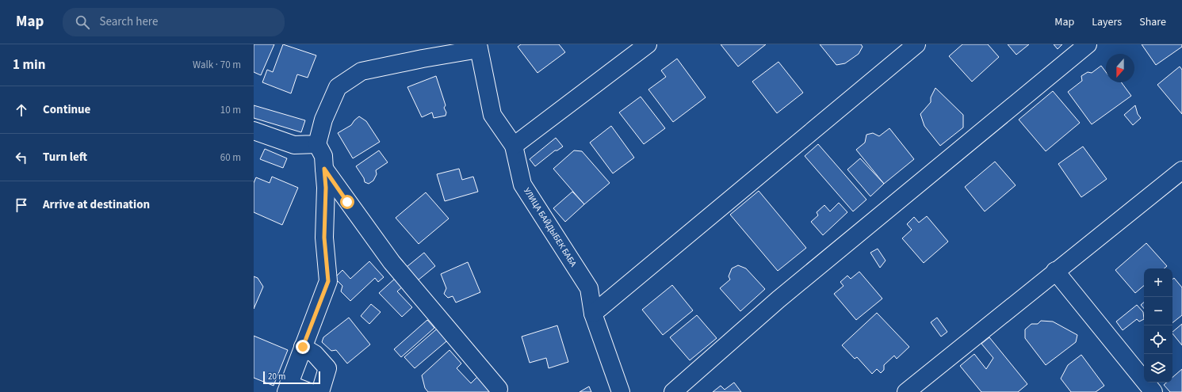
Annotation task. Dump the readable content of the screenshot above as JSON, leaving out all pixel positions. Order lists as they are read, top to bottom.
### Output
{
  "streets": {
    "street": ["УЛИЦА БАЙДЫБЕК БАБА"]
  },
  "scale_bar": "20 m",
  "north": "bottom",
  "page": {
    "header": "Map",
    "search": "Search here",
    "nav": ["Map", "Layers", "Share"],
    "heading": ["1 min", "Walk · 70 m"],
    "list": [
      ["Continue", "10 m"],
      ["Turn left", "60 m"],
      "Arrive at destination"
    ],
    "map_buttons": ["+", "−"],
    "scale": "20 m"
  }
}
